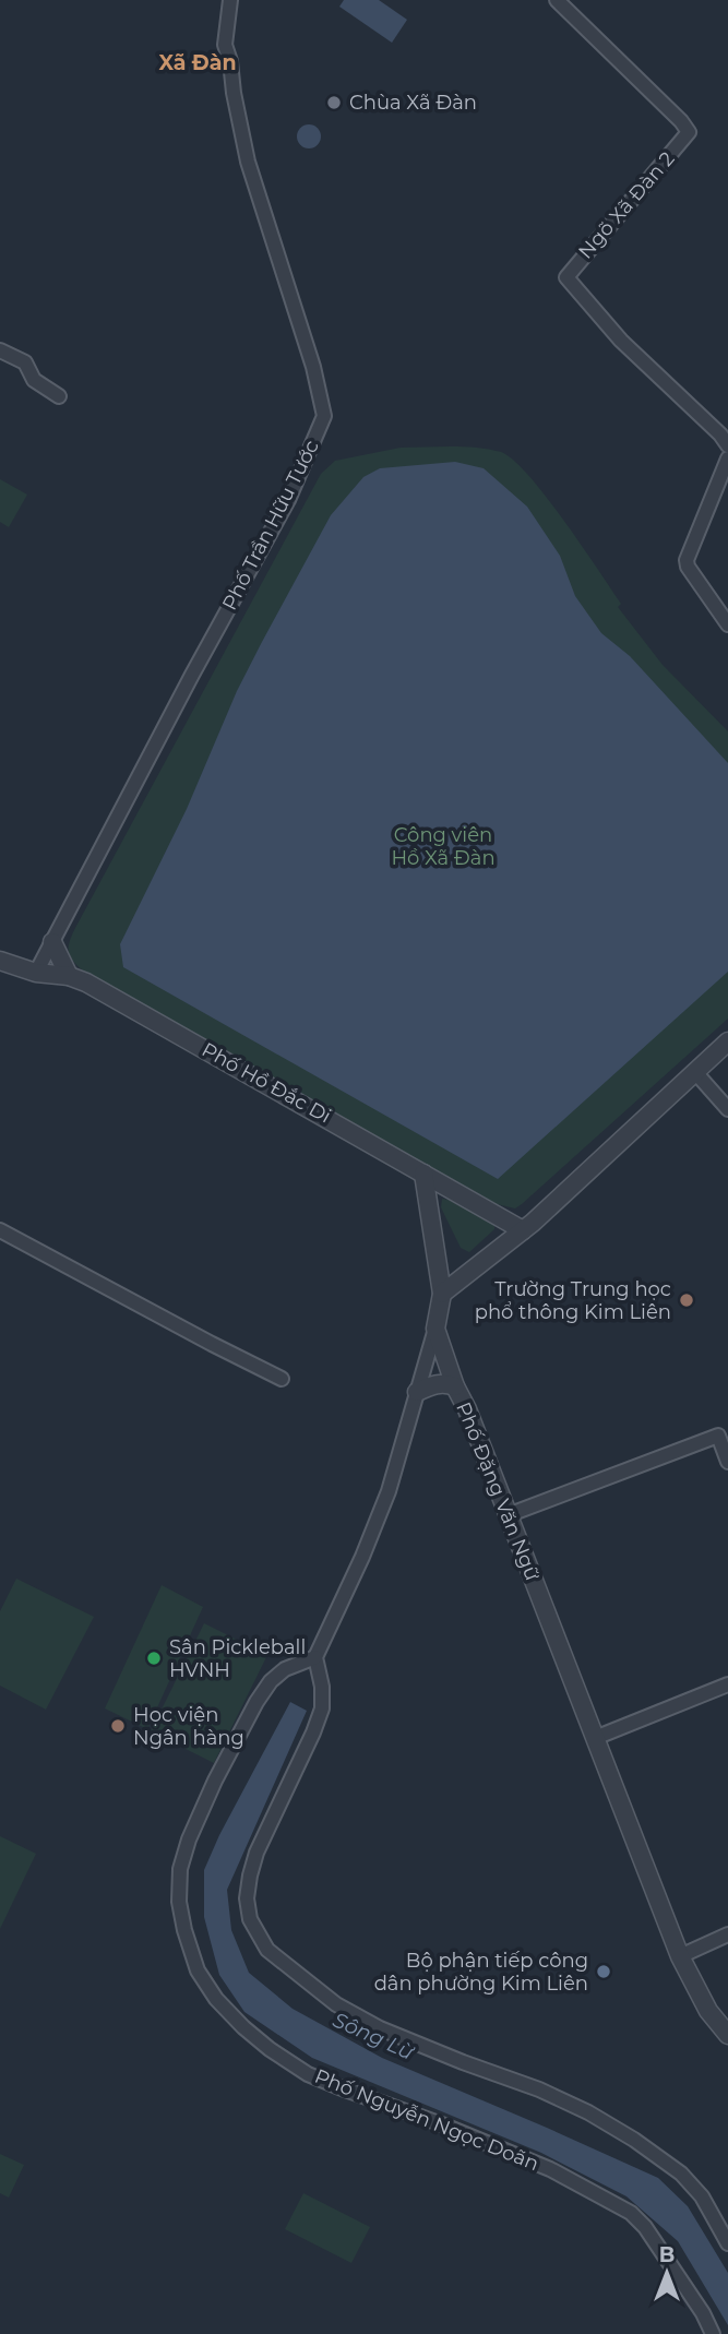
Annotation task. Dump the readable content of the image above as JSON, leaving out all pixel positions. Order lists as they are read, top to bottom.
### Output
{
  "streets": {
    "street": [
      "Ngõ Xã Đàn 2",
      "Phố Trần Hữu Tước",
      "Phố Hồ Đắc Di",
      "Phố Đặng Văn Ngữ",
      "Phố Nguyễn Ngọc Doãn"
    ]
  },
  "crossings": [
    ["Phố Trần Hữu Tước", "Phố Hồ Đắc Di"]
  ],
  "districts": ["Xã Đàn"],
  "water": ["Sông Lừ"],
  "parks": ["Công viên Hồ Xã Đàn"],
  "places": [
    "Chùa Xã Đàn",
    "Trường Trung học phổ thông Kim Liên",
    "Sân Pickleball HVNH",
    "Học viện Ngân hàng",
    "Bộ phận tiếp công dân phường Kim Liên"
  ],
  "north": "top"
}
